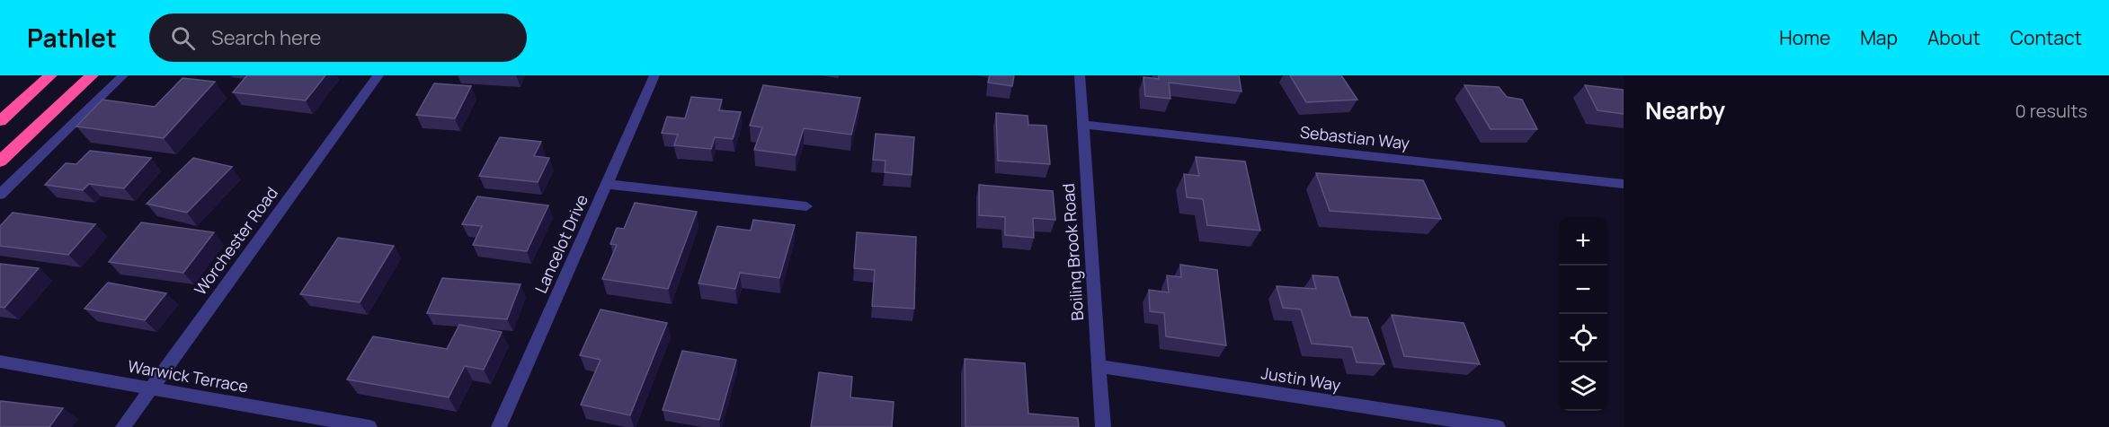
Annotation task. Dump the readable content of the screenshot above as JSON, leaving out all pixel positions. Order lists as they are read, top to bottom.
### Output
{
  "streets": {
    "street": [
      "Sebastian Way",
      "Worchester Road",
      "Lancelot Drive",
      "Boiling Brook Road",
      "Warwick Terrace",
      "Justin Way"
    ]
  },
  "crossings": [
    ["Sebastian Way", "Boiling Brook Road"],
    ["Worchester Road", "Warwick Terrace"],
    ["Boiling Brook Road", "Justin Way"]
  ],
  "page": {
    "header": "Pathlet",
    "search": "Search here",
    "nav": [
      "Home",
      "Map",
      "About",
      "Contact"
    ],
    "heading": ["Nearby", "0 results"],
    "map_buttons": ["+", "−"]
  }
}
